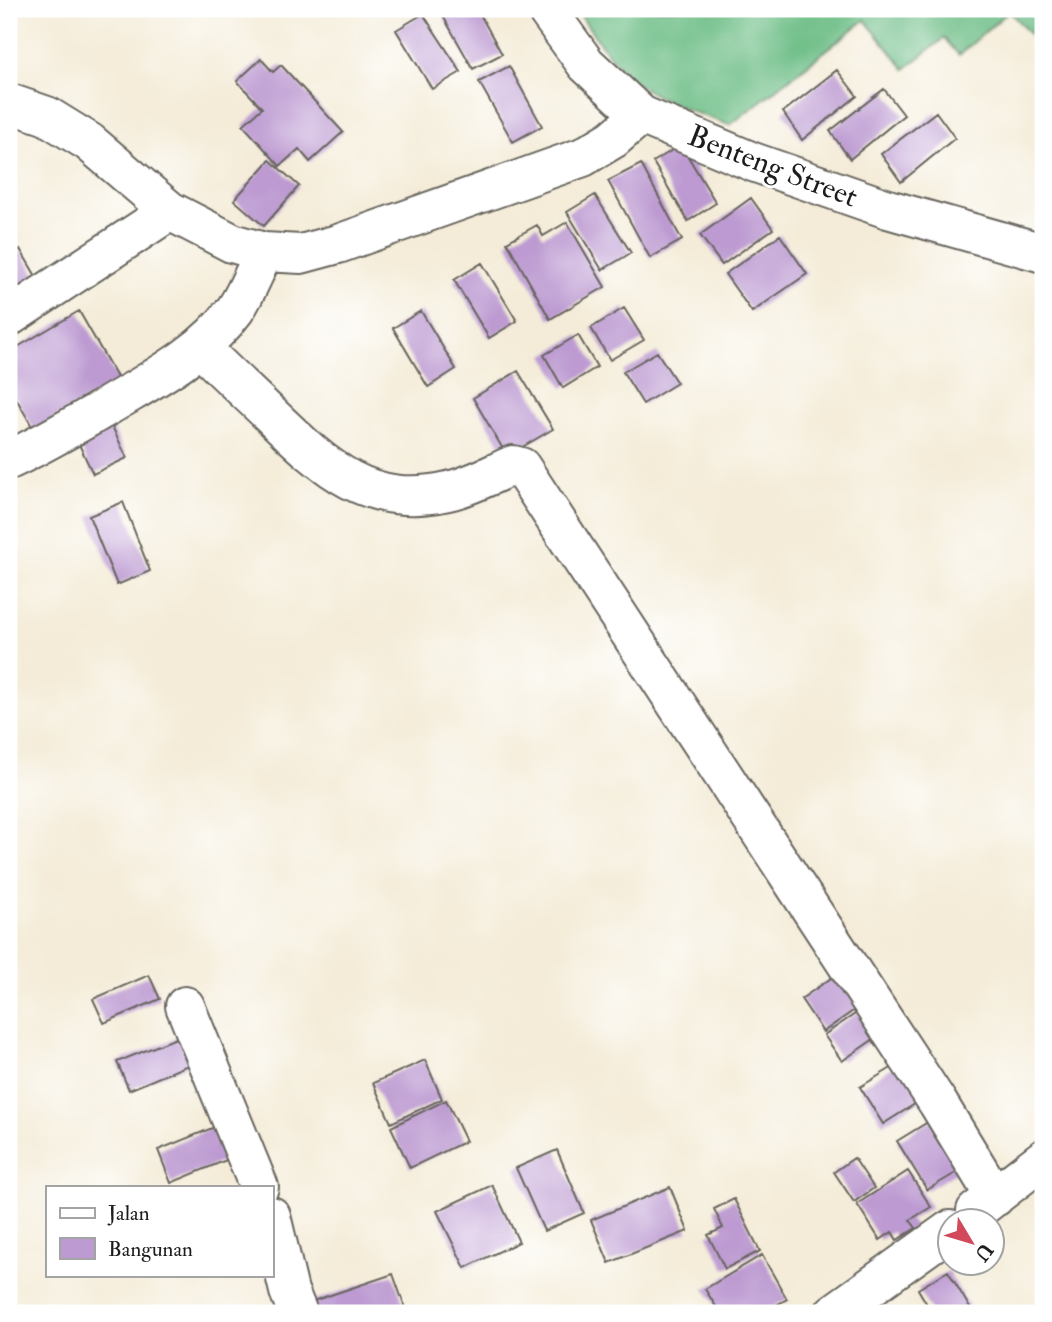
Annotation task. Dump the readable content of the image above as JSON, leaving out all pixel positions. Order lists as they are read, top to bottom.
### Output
{
  "streets": {
    "street": ["Benteng Street"]
  },
  "legend": ["Jalan", "Bangunan"],
  "north": "bottom right"
}
